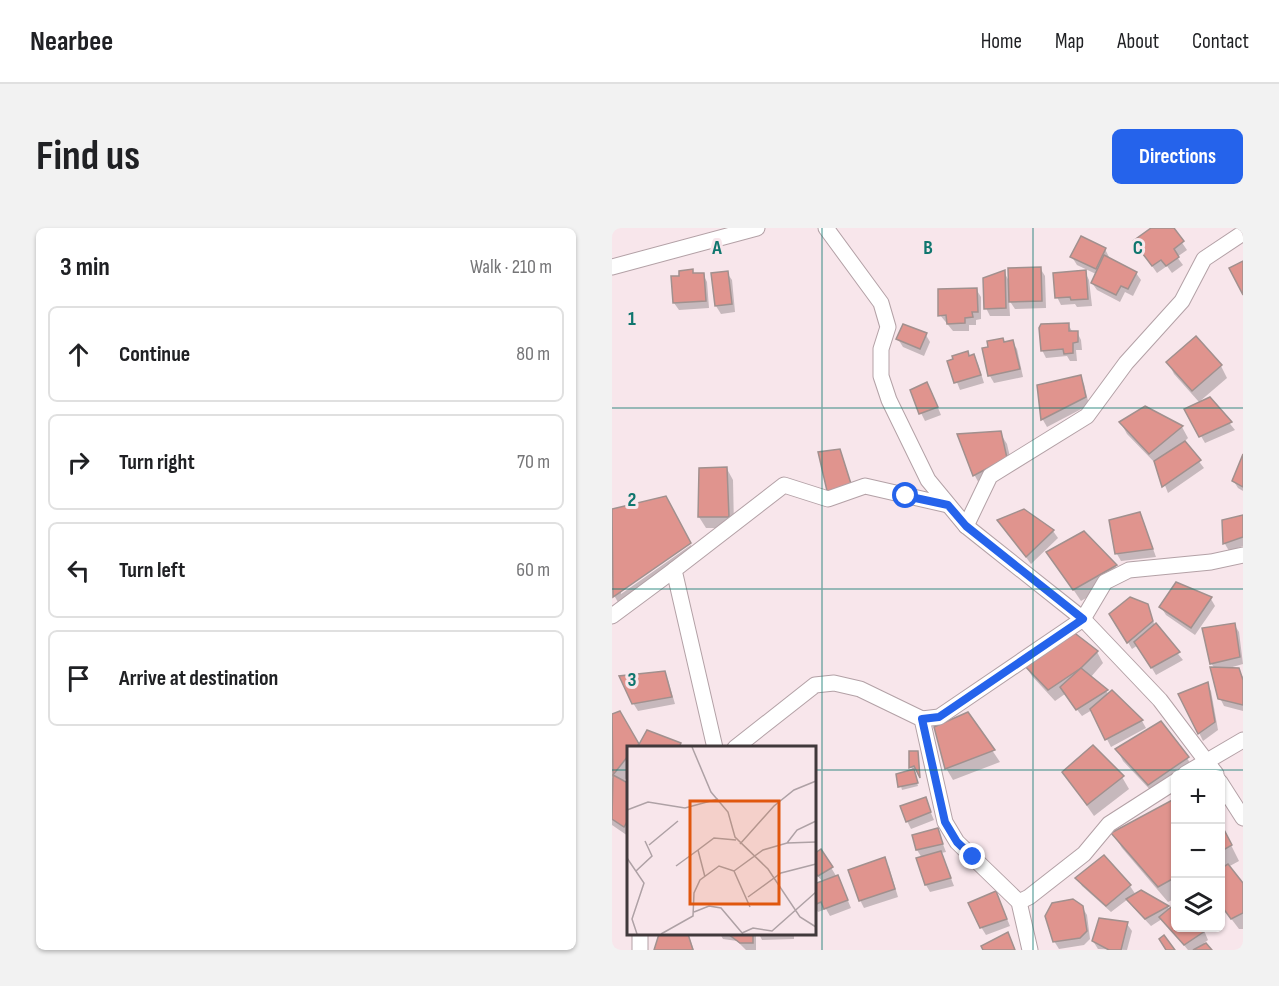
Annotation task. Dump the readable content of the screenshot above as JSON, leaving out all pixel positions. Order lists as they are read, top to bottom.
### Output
{
  "page": {
    "header": "Nearbee",
    "nav": [
      "Home",
      "Map",
      "About",
      "Contact"
    ],
    "buttons": "Directions",
    "title": "Find us",
    "heading": ["3 min", "Walk · 210 m"],
    "list": [
      ["Continue", "80 m"],
      ["Turn right", "70 m"],
      ["Turn left", "60 m"],
      "Arrive at destination"
    ],
    "map_buttons": ["+", "−"]
  },
  "grid": {
    "columns": ["A", "B", "C"],
    "rows": ["1", "2", "3"]
  }
}
